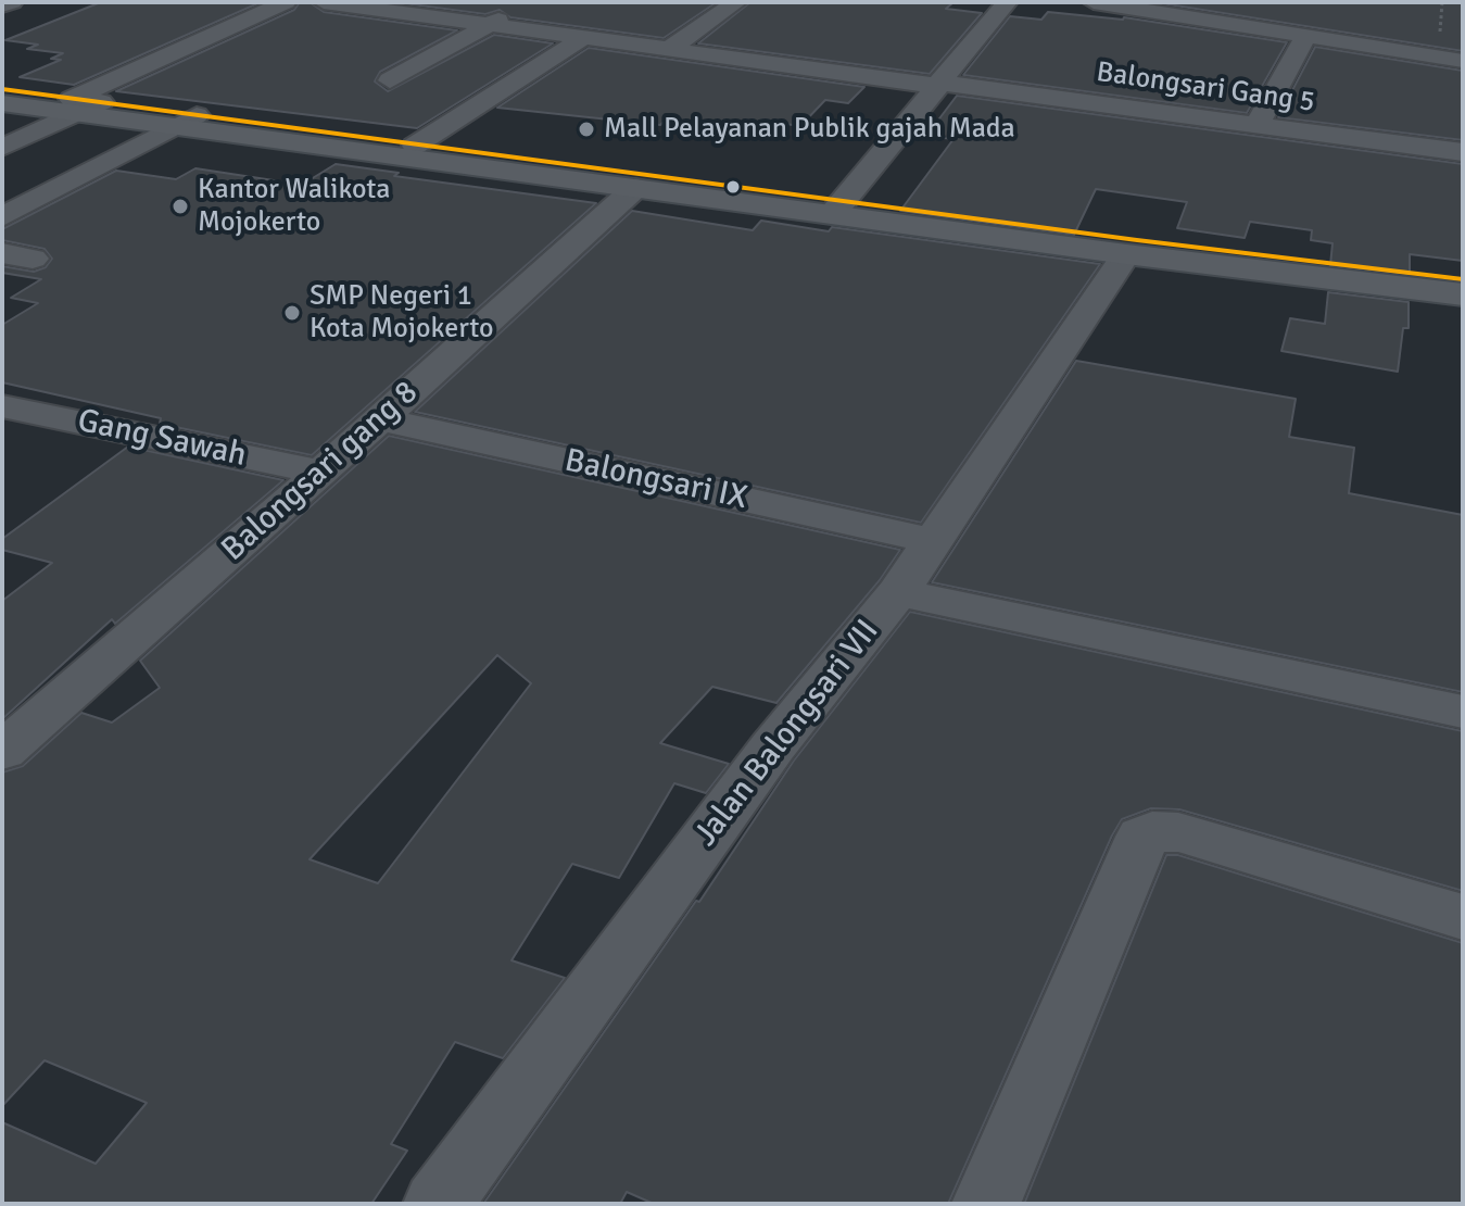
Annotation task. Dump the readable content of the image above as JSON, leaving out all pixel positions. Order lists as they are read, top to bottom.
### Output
{
  "streets": {
    "street": [
      "Balongsari Gang 5",
      "Gang Sawah",
      "Balongsari gang 8",
      "Balongsari IX",
      "Jalan Balongsari VII"
    ]
  },
  "crossings": [
    ["Gang Sawah", "Balongsari gang 8"],
    ["Balongsari gang 8", "Balongsari IX"],
    ["Balongsari IX", "Jalan Balongsari VII"]
  ],
  "places": ["Mall Pelayanan Publik gajah Mada", "Kantor Walikota Mojokerto", "SMP Negeri 1 Kota Mojokerto"]
}
